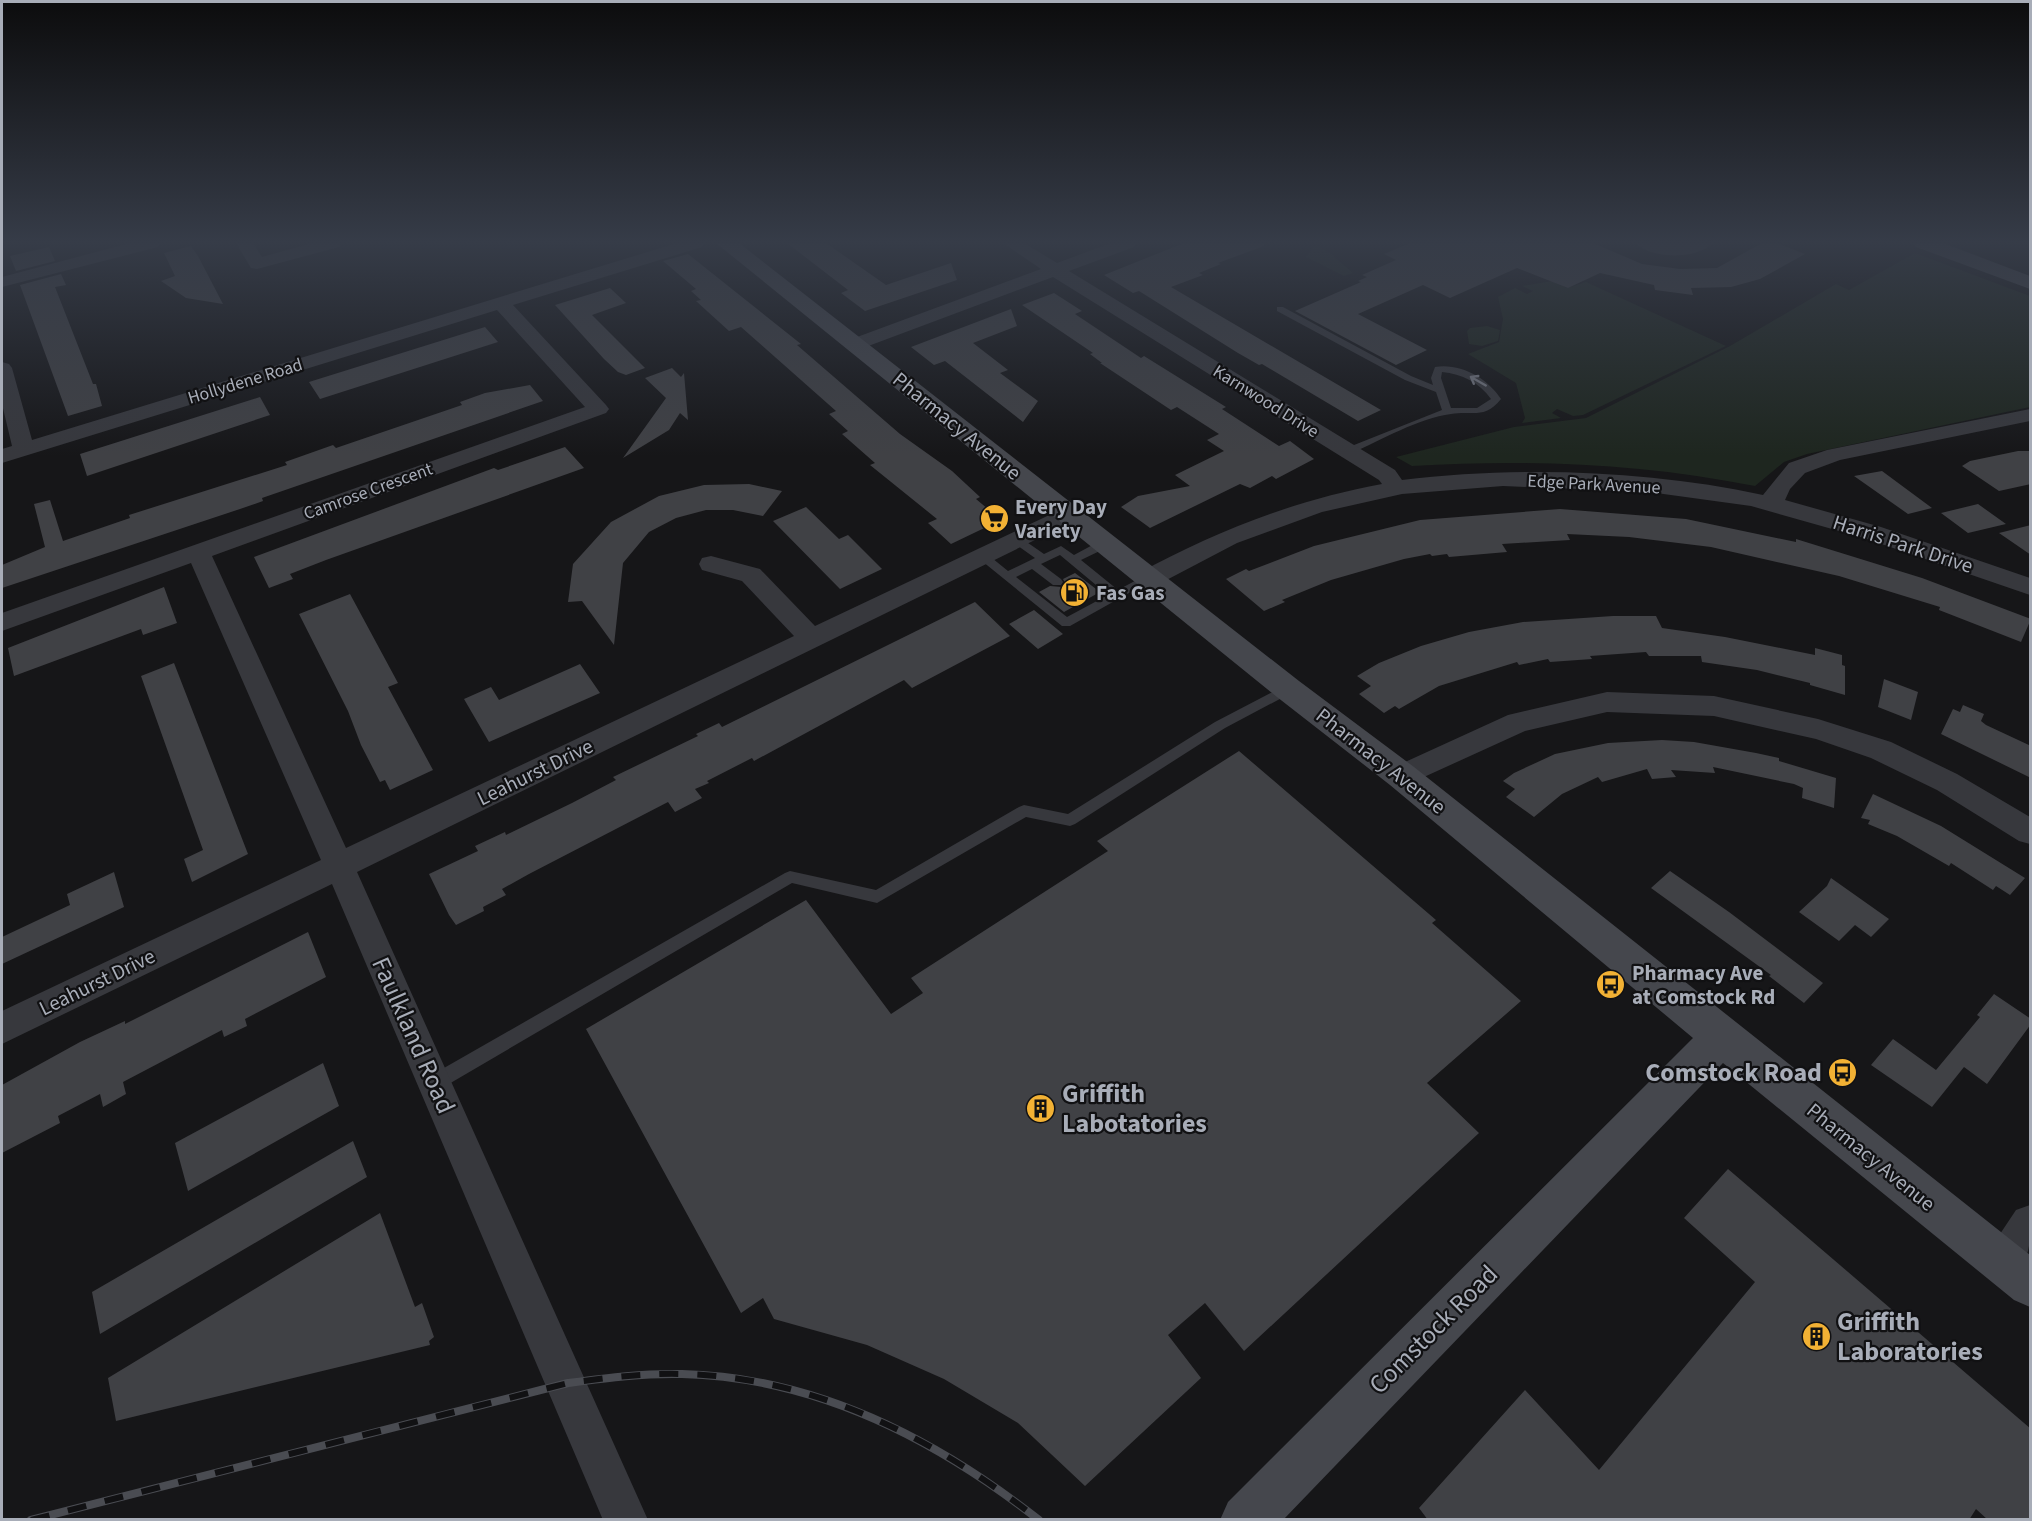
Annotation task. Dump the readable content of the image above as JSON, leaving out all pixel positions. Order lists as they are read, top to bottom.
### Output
{
  "streets": {
    "street": [
      "Hollydene Road",
      "Karnwood Drive",
      "Pharmacy Avenue",
      "Edge Park Avenue",
      "Camrose Crescent",
      "Harris Park Drive",
      "Leahurst Drive",
      "Faulkland Road",
      "Comstock Road"
    ]
  },
  "crossings": [
    ["Karnwood Drive", "Edge Park Avenue"],
    ["Pharmacy Avenue", "Edge Park Avenue"],
    ["Pharmacy Avenue", "Leahurst Drive"],
    ["Pharmacy Avenue", "Comstock Road"],
    ["Edge Park Avenue", "Harris Park Drive"],
    ["Camrose Crescent", "Faulkland Road"],
    ["Leahurst Drive", "Faulkland Road"]
  ],
  "places": {
    "supermarket": ["Every Day Variety"],
    "fuel station": ["Fas Gas"],
    "bus stop": ["Pharmacy Ave at Comstock Rd", "Comstock Road"],
    "building": ["Griffith Labotatories", "Griffith Laboratories"]
  }
}
